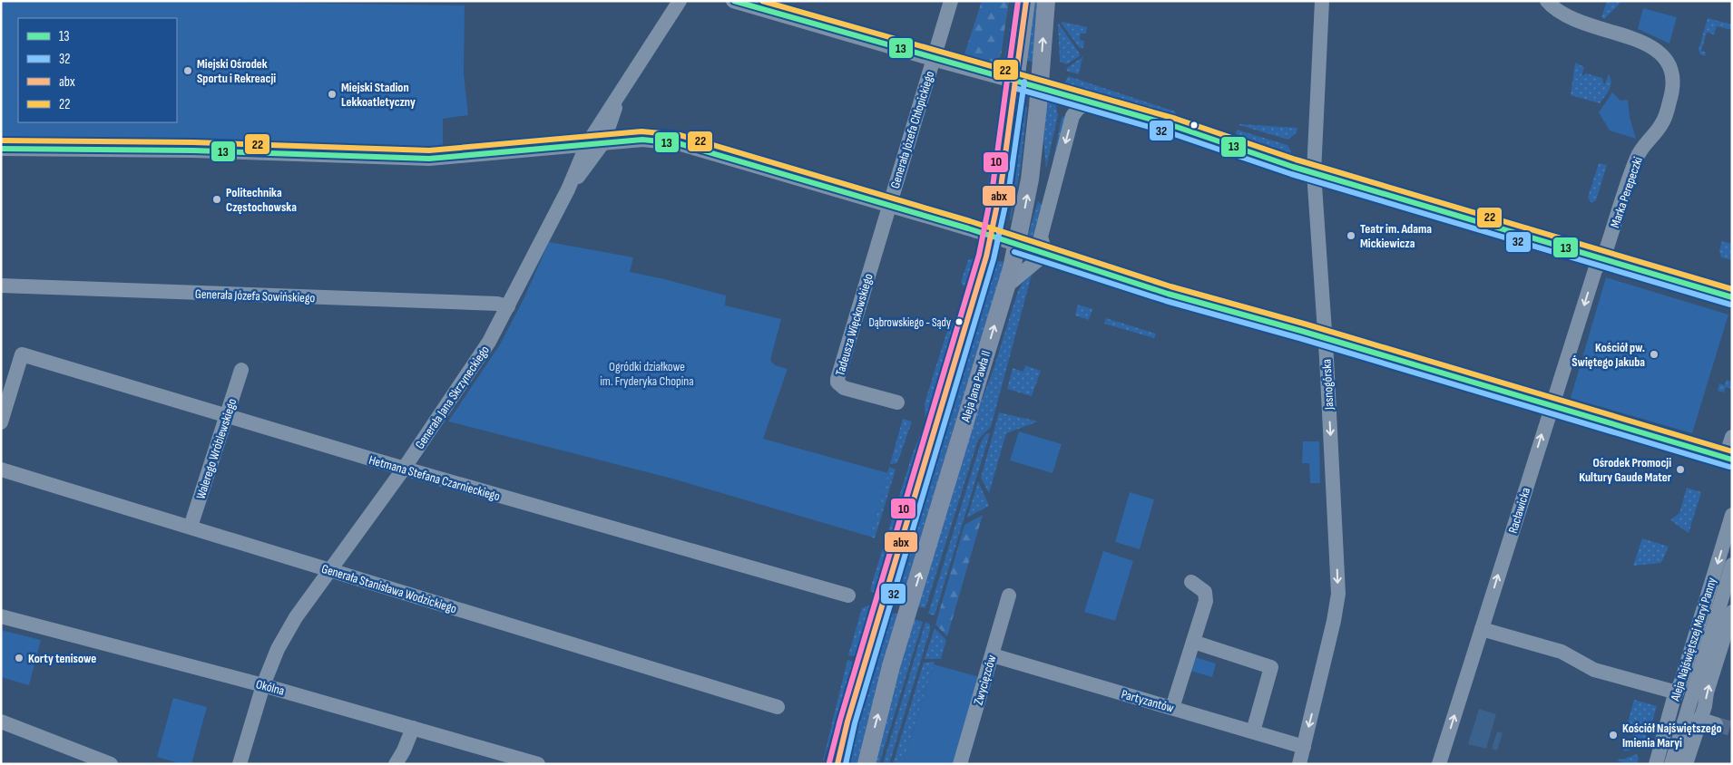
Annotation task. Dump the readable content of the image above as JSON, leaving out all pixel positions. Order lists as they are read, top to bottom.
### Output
{
  "streets": {
    "main road": ["Aleja Jana Pawła II"],
    "street": [
      "Generała Józefa Chłopickiego",
      "Marka Perepeczki",
      "Generała Józefa Sowińskiego",
      "Tadeusza Więckowskiego",
      "Jasnogórska",
      "Generała Jana Skrzyneckiego",
      "Walerego Wróblewskiego",
      "Hetmana Stefana Czarnieckiego",
      "Racławicka",
      "Generała Stanisława Wodzickiego",
      "Aleja Najświętszej Maryi Panny",
      "Zwycięzców",
      "Okólna",
      "Partyzantów"
    ]
  },
  "crossings": [
    ["Generała Józefa Chłopickiego", "Tadeusza Więckowskiego"],
    ["Marka Perepeczki", "Racławicka"],
    ["Generała Józefa Sowińskiego", "Generała Jana Skrzyneckiego"],
    ["Jasnogórska", "Partyzantów"],
    ["Generała Jana Skrzyneckiego", "Hetmana Stefana Czarnieckiego"],
    ["Generała Jana Skrzyneckiego", "Generała Stanisława Wodzickiego"],
    ["Generała Jana Skrzyneckiego", "Okólna"],
    ["Walerego Wróblewskiego", "Hetmana Stefana Czarnieckiego"],
    ["Walerego Wróblewskiego", "Generała Stanisława Wodzickiego"],
    ["Zwycięzców", "Partyzantów"]
  ],
  "one_way": ["Jasnogórska"],
  "parks": ["Ogródki działkowe im. Fryderyka Chopina"],
  "places": [
    "Miejski Ośrodek Sportu i Rekreacji",
    "Miejski Stadion Lekkoatletyczny",
    "Politechnika Częstochowska",
    "Teatr im. Adama Mickiewicza",
    "Dąbrowskiego - Sądy",
    "Kościół pw. Świętego Jakuba",
    "Ośrodek Promocji Kultury Gaude Mater",
    "Korty tenisowe",
    "Kościół Najświętszego Imienia Maryi"
  ],
  "lines": [
    "transit line 13",
    "transit line abx",
    "transit line 22",
    "transit line 10",
    "transit line 32"
  ],
  "legend": [
    "13",
    "32",
    "abx",
    "22"
  ]
}
